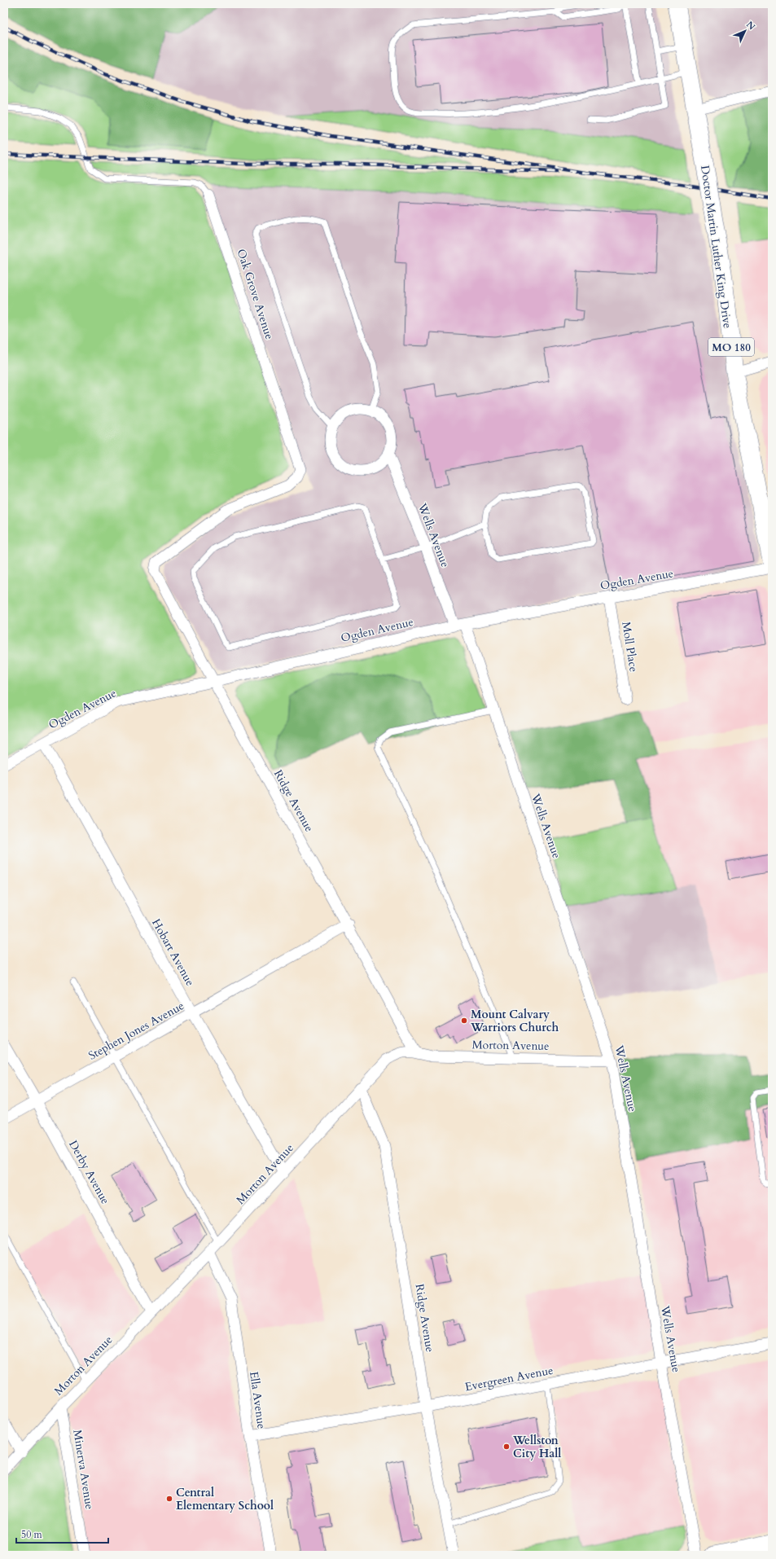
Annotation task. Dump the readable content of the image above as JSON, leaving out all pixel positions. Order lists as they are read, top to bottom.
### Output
{
  "streets": {
    "main road": ["Doctor Martin Luther King Drive", "MO 180"],
    "street": [
      "Oak Grove Avenue",
      "Wells Avenue",
      "Ogden Avenue",
      "Moll Place",
      "Ridge Avenue",
      "Hobart Avenue",
      "Stephen Jones Avenue",
      "Morton Avenue",
      "Derby Avenue",
      "Evergreen Avenue",
      "Ella Avenue",
      "Minerva Avenue"
    ]
  },
  "crossings": [
    ["Doctor Martin Luther King Drive", "Ogden Avenue"],
    ["Oak Grove Avenue", "Ridge Avenue"],
    ["Wells Avenue", "Ogden Avenue"],
    ["Wells Avenue", "Morton Avenue"],
    ["Wells Avenue", "Evergreen Avenue"],
    ["Ogden Avenue", "Moll Place"],
    ["Ogden Avenue", "Ridge Avenue"],
    ["Ogden Avenue", "Hobart Avenue"],
    ["Ridge Avenue", "Stephen Jones Avenue"],
    ["Ridge Avenue", "Morton Avenue"],
    ["Ridge Avenue", "Evergreen Avenue"],
    ["Hobart Avenue", "Stephen Jones Avenue"],
    ["Hobart Avenue", "Morton Avenue"],
    ["Stephen Jones Avenue", "Derby Avenue"],
    ["Morton Avenue", "Derby Avenue"],
    ["Morton Avenue", "Ella Avenue"],
    ["Morton Avenue", "Minerva Avenue"],
    ["Evergreen Avenue", "Ella Avenue"]
  ],
  "places": ["Mount Calvary Warriors Church", "Wellston City Hall", "Central Elementary School"],
  "scale_bar": "50 m",
  "north": "top right"
}
